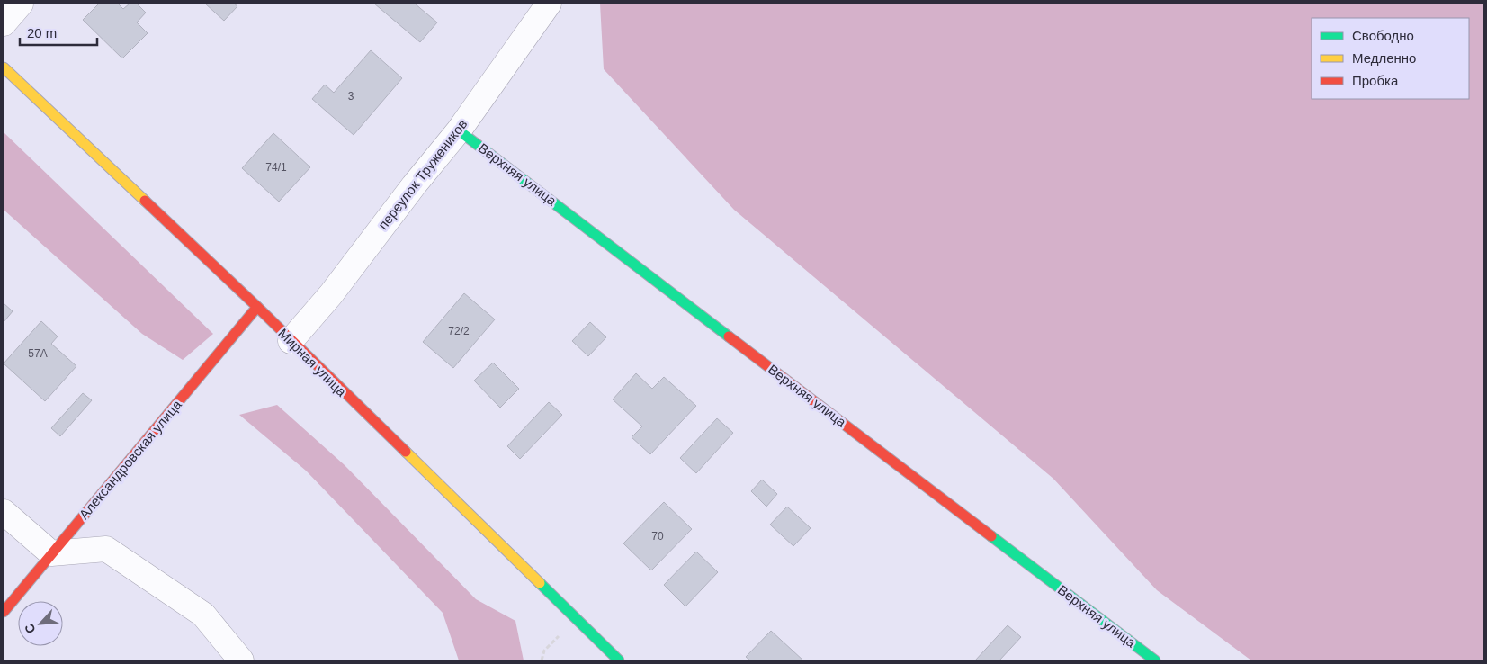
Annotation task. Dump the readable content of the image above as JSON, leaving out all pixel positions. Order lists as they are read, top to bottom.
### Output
{
  "streets": {
    "street": [
      "переулок Тружеников",
      "Верхняя улица",
      "Мирная улица",
      "Александровская улица"
    ]
  },
  "crossings": [
    ["переулок Тружеников", "Верхняя улица"],
    ["переулок Тружеников", "Мирная улица"],
    ["Мирная улица", "Александровская улица"]
  ],
  "house_numbers": [
    "3",
    "74/1",
    "72/2",
    "57А",
    "70"
  ],
  "legend": ["Свободно", "Медленно", "Пробка"],
  "scale_bar": "20 m",
  "north": "bottom left"
}
